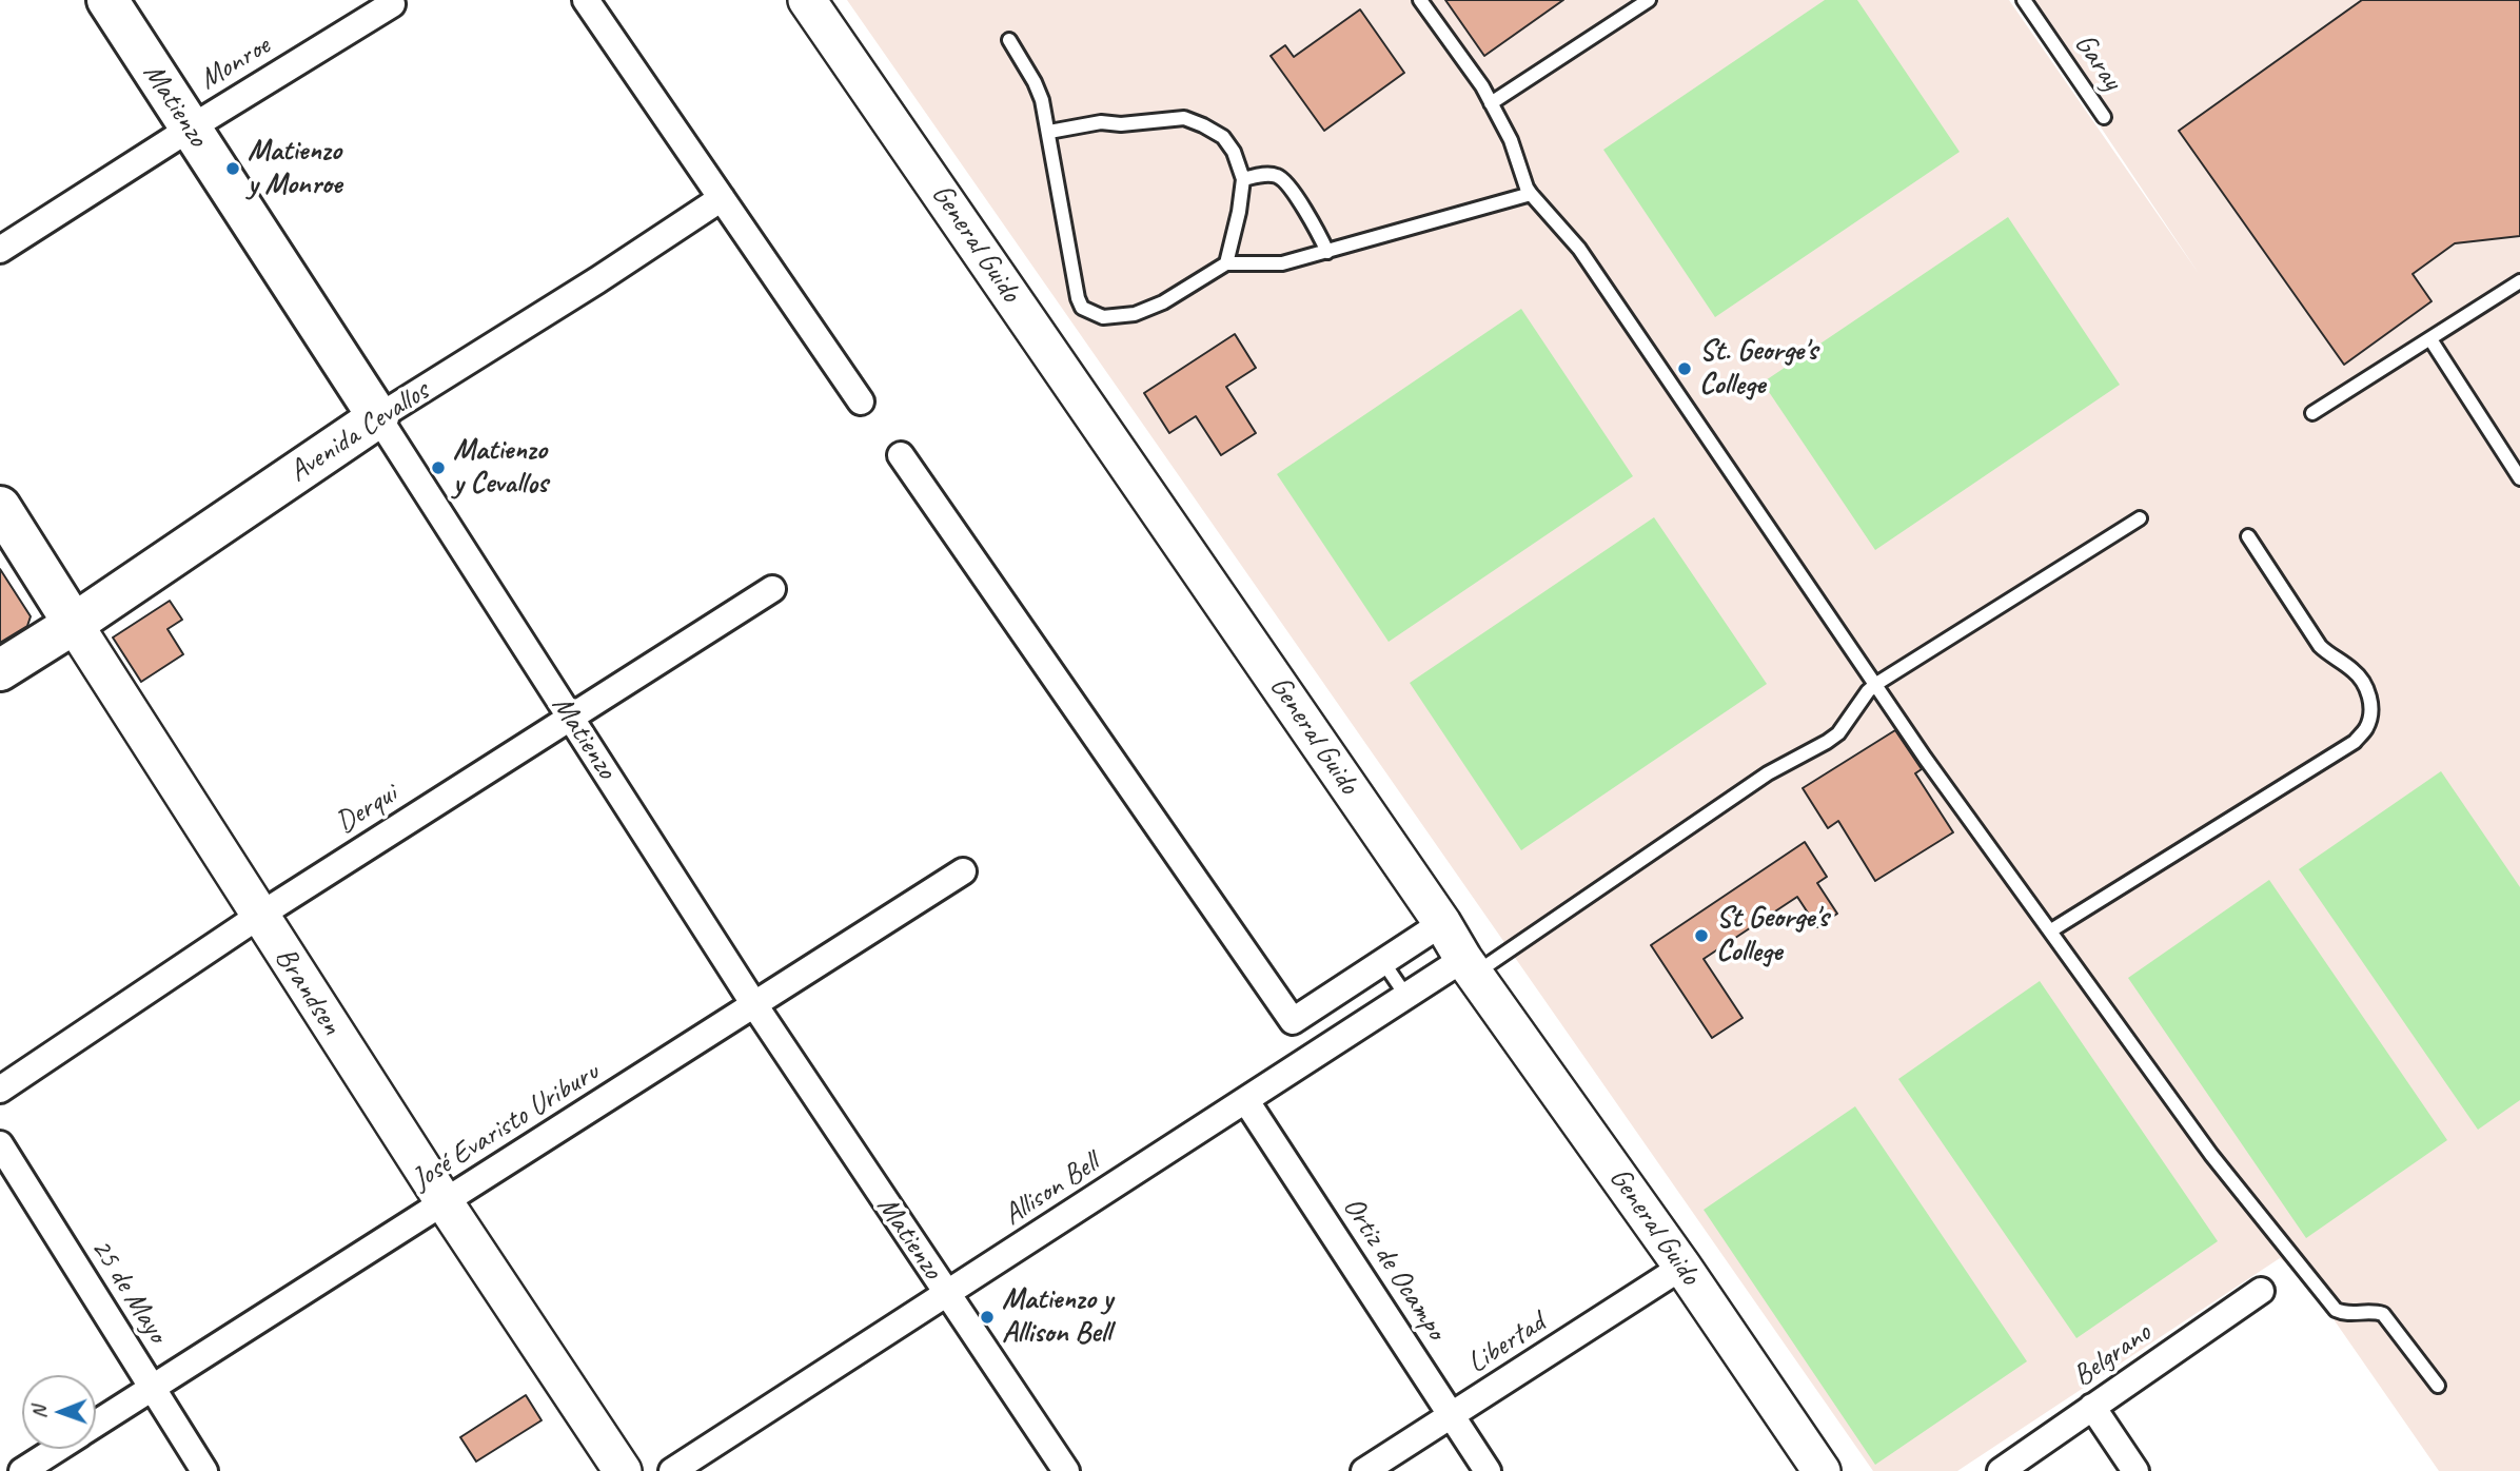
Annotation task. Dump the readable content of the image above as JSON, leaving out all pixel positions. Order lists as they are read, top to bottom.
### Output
{
  "streets": {
    "main road": [
      "Matienzo",
      "General Guido",
      "Avenida Cevallos",
      "Brandsen"
    ],
    "street": [
      "Monroe",
      "Derqui",
      "José Evaristo Uriburu",
      "Allison Bell",
      "Ortiz de Ocampo",
      "25 de Mayo",
      "Libertad",
      "Belgrano"
    ],
    "lane": ["Garay"]
  },
  "crossings": [
    ["Monroe", "Matienzo"],
    ["Matienzo", "Avenida Cevallos"],
    ["Matienzo", "Derqui"],
    ["Matienzo", "José Evaristo Uriburu"],
    ["Matienzo", "Allison Bell"],
    ["General Guido", "Allison Bell"],
    ["General Guido", "Libertad"],
    ["Avenida Cevallos", "Brandsen"],
    ["Derqui", "Brandsen"],
    ["Brandsen", "José Evaristo Uriburu"],
    ["José Evaristo Uriburu", "25 de Mayo"],
    ["Allison Bell", "Ortiz de Ocampo"],
    ["Ortiz de Ocampo", "Libertad"]
  ],
  "places": [
    "Matienzo y Monroe",
    "St. George's College",
    "Matienzo y Cevallos",
    "St George's College",
    "Matienzo y Allison Bell"
  ],
  "north": "left"
}
